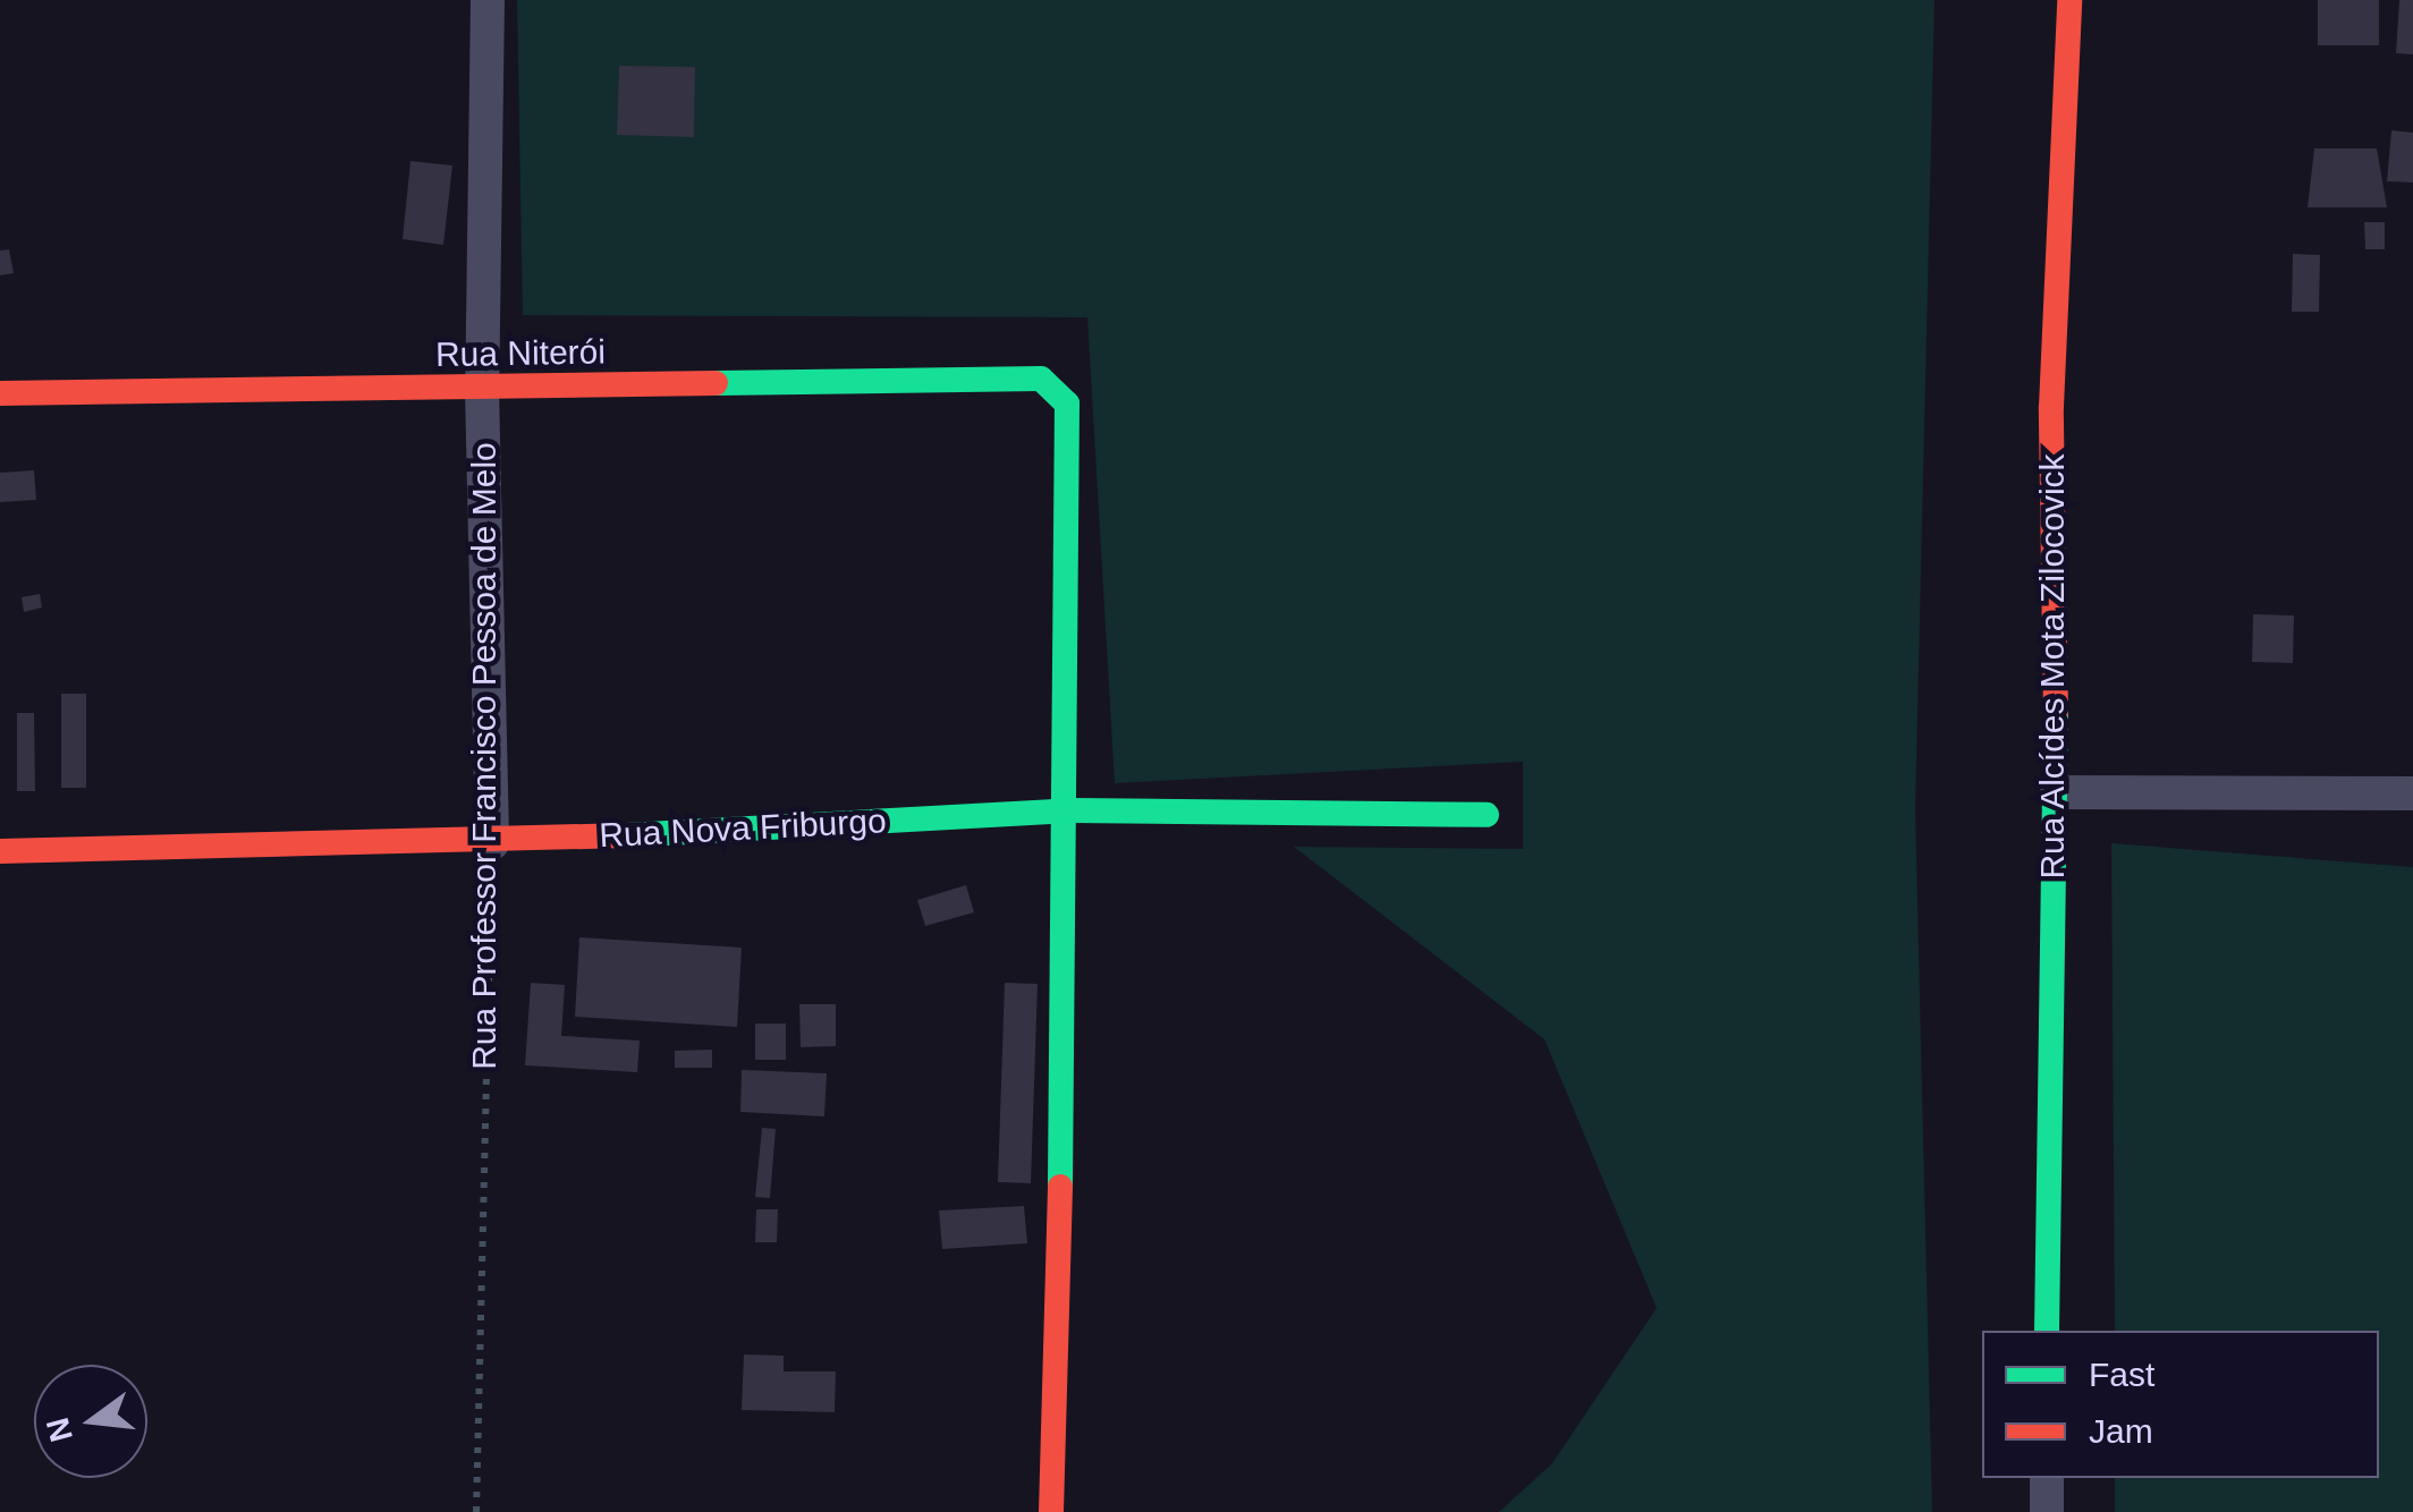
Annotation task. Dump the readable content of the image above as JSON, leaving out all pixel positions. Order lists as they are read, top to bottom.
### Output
{
  "streets": {
    "street": [
      "Rua Niterói",
      "Rua Alcídes Mota Zilocovick",
      "Rua Professor Francisco Pessoa de Melo",
      "Rua Nova Friburgo"
    ]
  },
  "crossings": [
    ["Rua Niterói", "Rua Professor Francisco Pessoa de Melo"],
    ["Rua Niterói", "Rua Nova Friburgo"],
    ["Rua Professor Francisco Pessoa de Melo", "Rua Nova Friburgo"]
  ],
  "legend": ["Fast", "Jam"],
  "north": "left"
}
